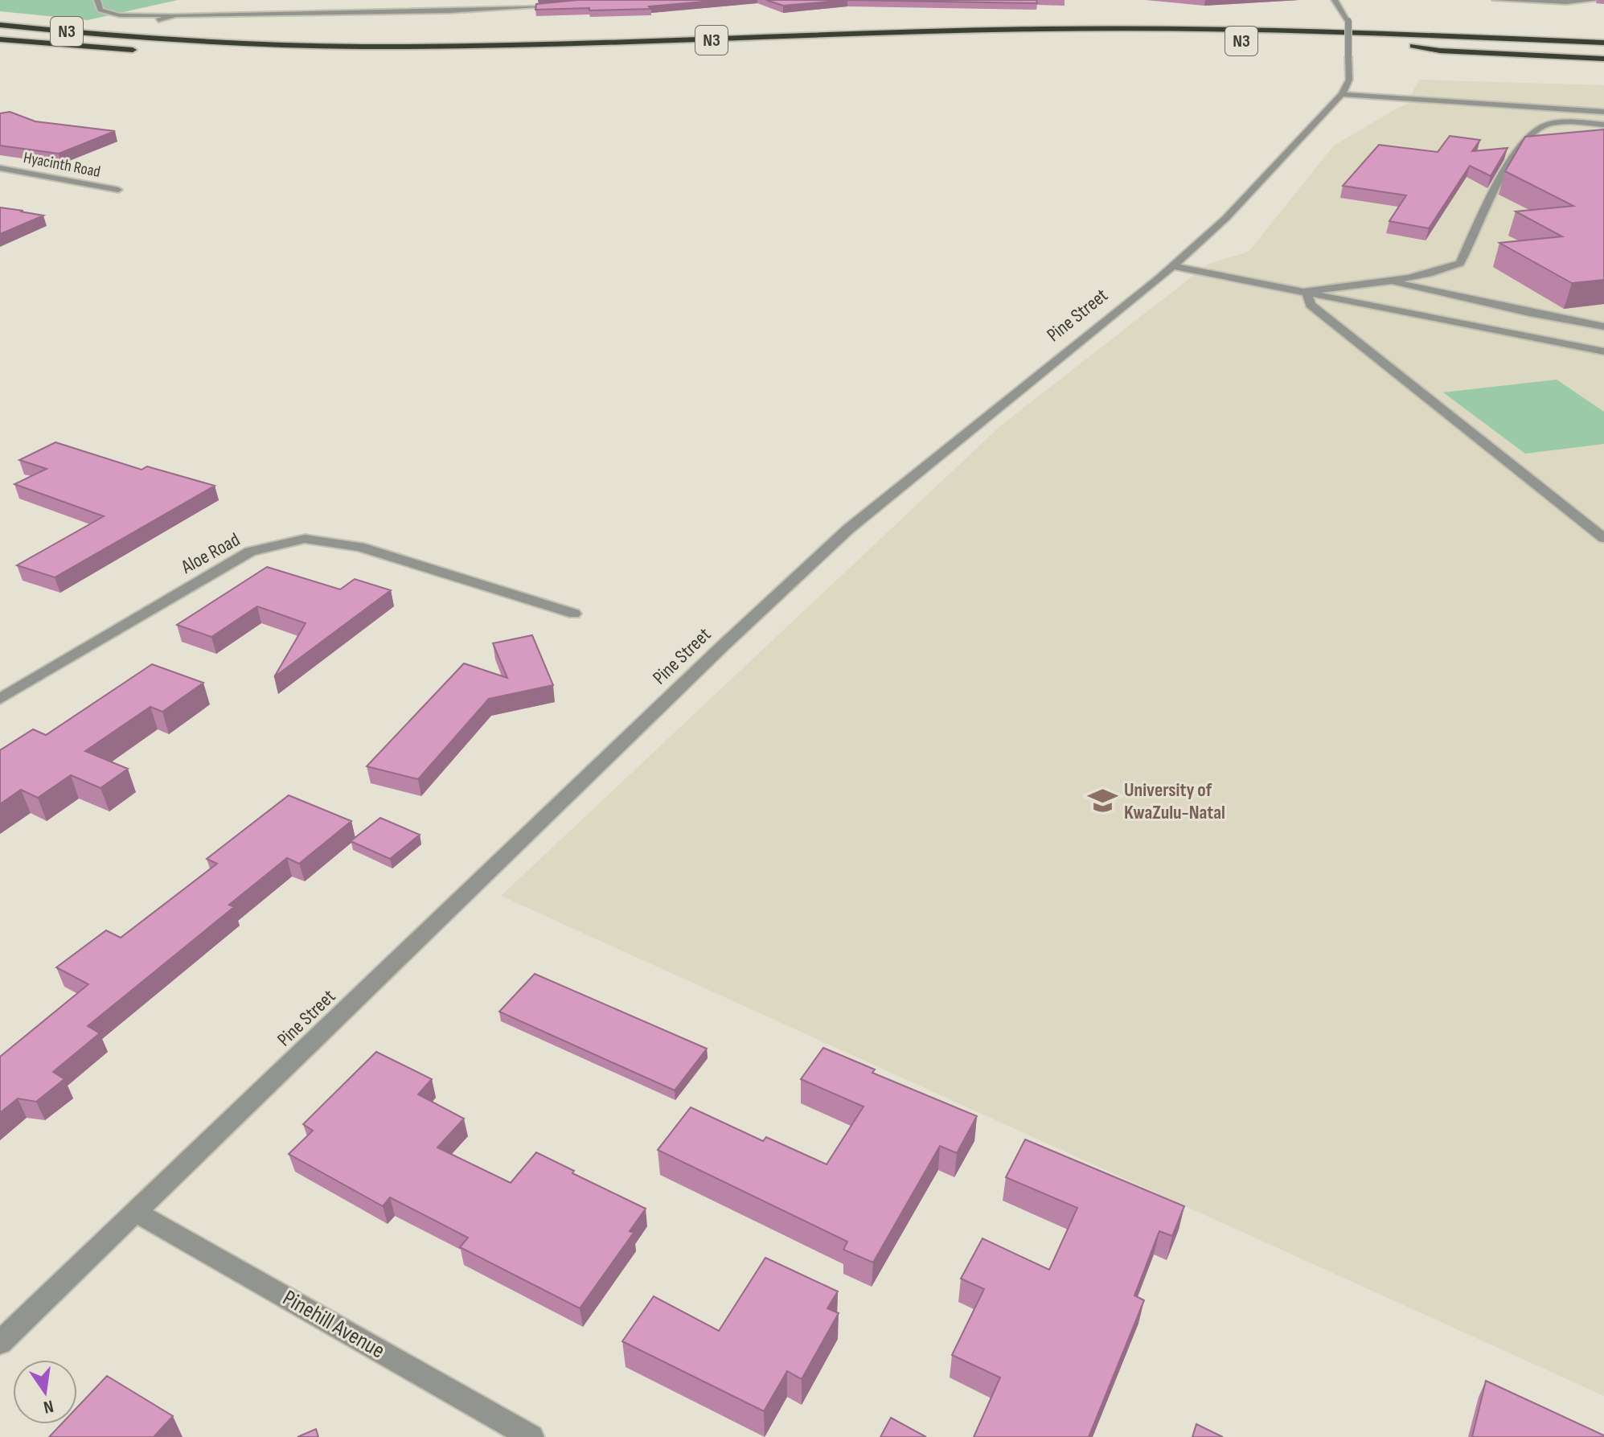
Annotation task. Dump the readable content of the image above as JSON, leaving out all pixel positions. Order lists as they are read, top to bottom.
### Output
{
  "streets": {
    "highway": ["N3"],
    "street": [
      "Hyacinth Road",
      "Pine Street",
      "Aloe Road",
      "Pinehill Avenue"
    ]
  },
  "crossings": [
    ["Pine Street", "Pinehill Avenue"]
  ],
  "places": {
    "school or university": ["University of KwaZulu-Natal"]
  },
  "north": "bottom"
}
